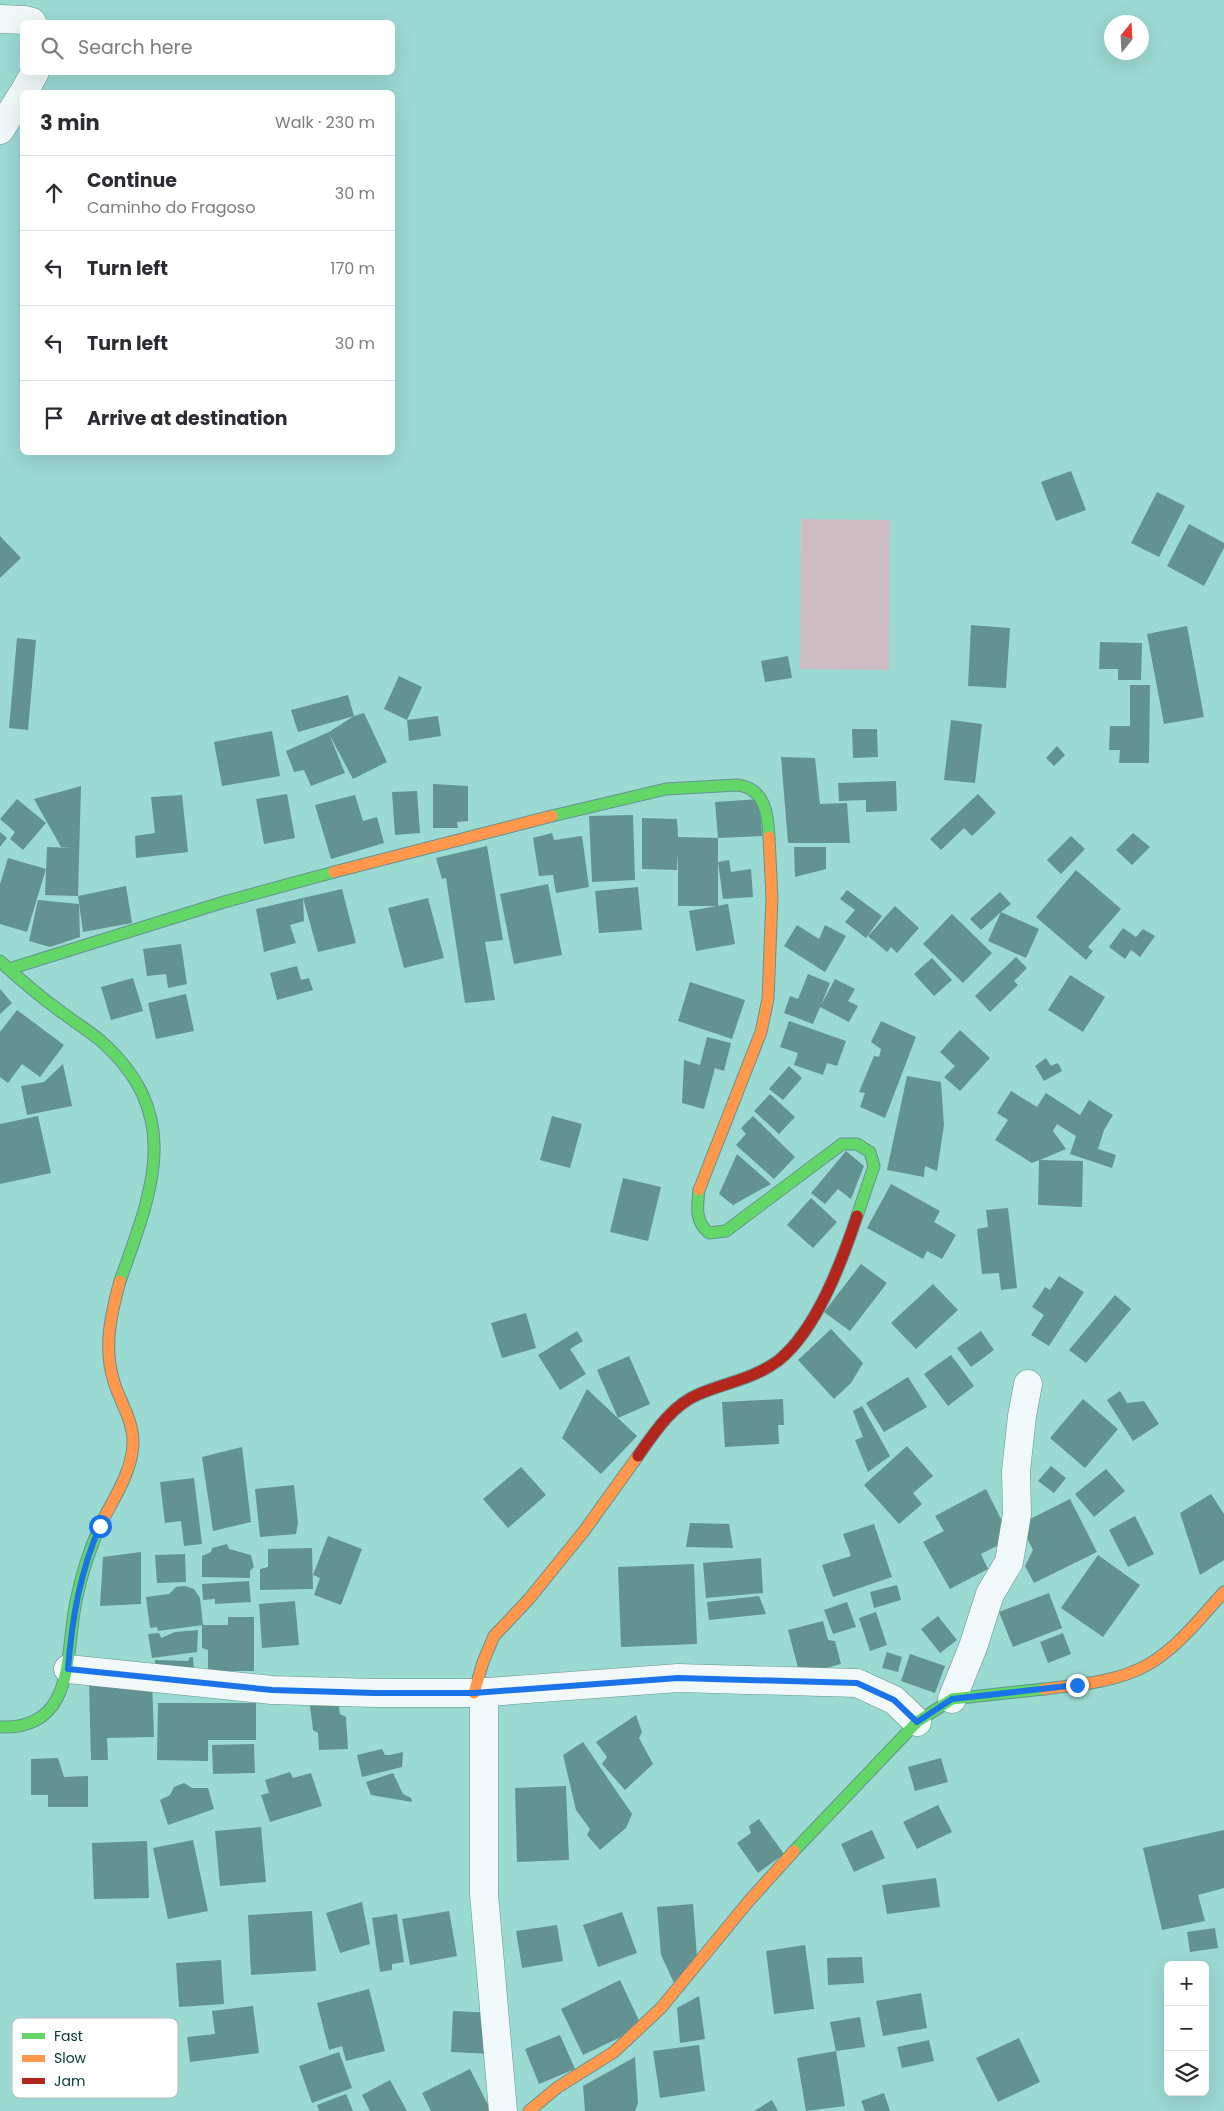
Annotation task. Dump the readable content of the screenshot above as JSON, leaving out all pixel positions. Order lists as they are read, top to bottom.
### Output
{
  "legend": ["Fast", "Slow", "Jam"],
  "north": "top",
  "page": {
    "search": "Search here",
    "heading": ["3 min", "Walk · 230 m"],
    "list": [
      ["Continue", "Caminho do Fragoso", "30 m"],
      ["Turn left", "170 m"],
      ["Turn left", "30 m"],
      "Arrive at destination"
    ],
    "map_buttons": ["+", "−"]
  }
}
